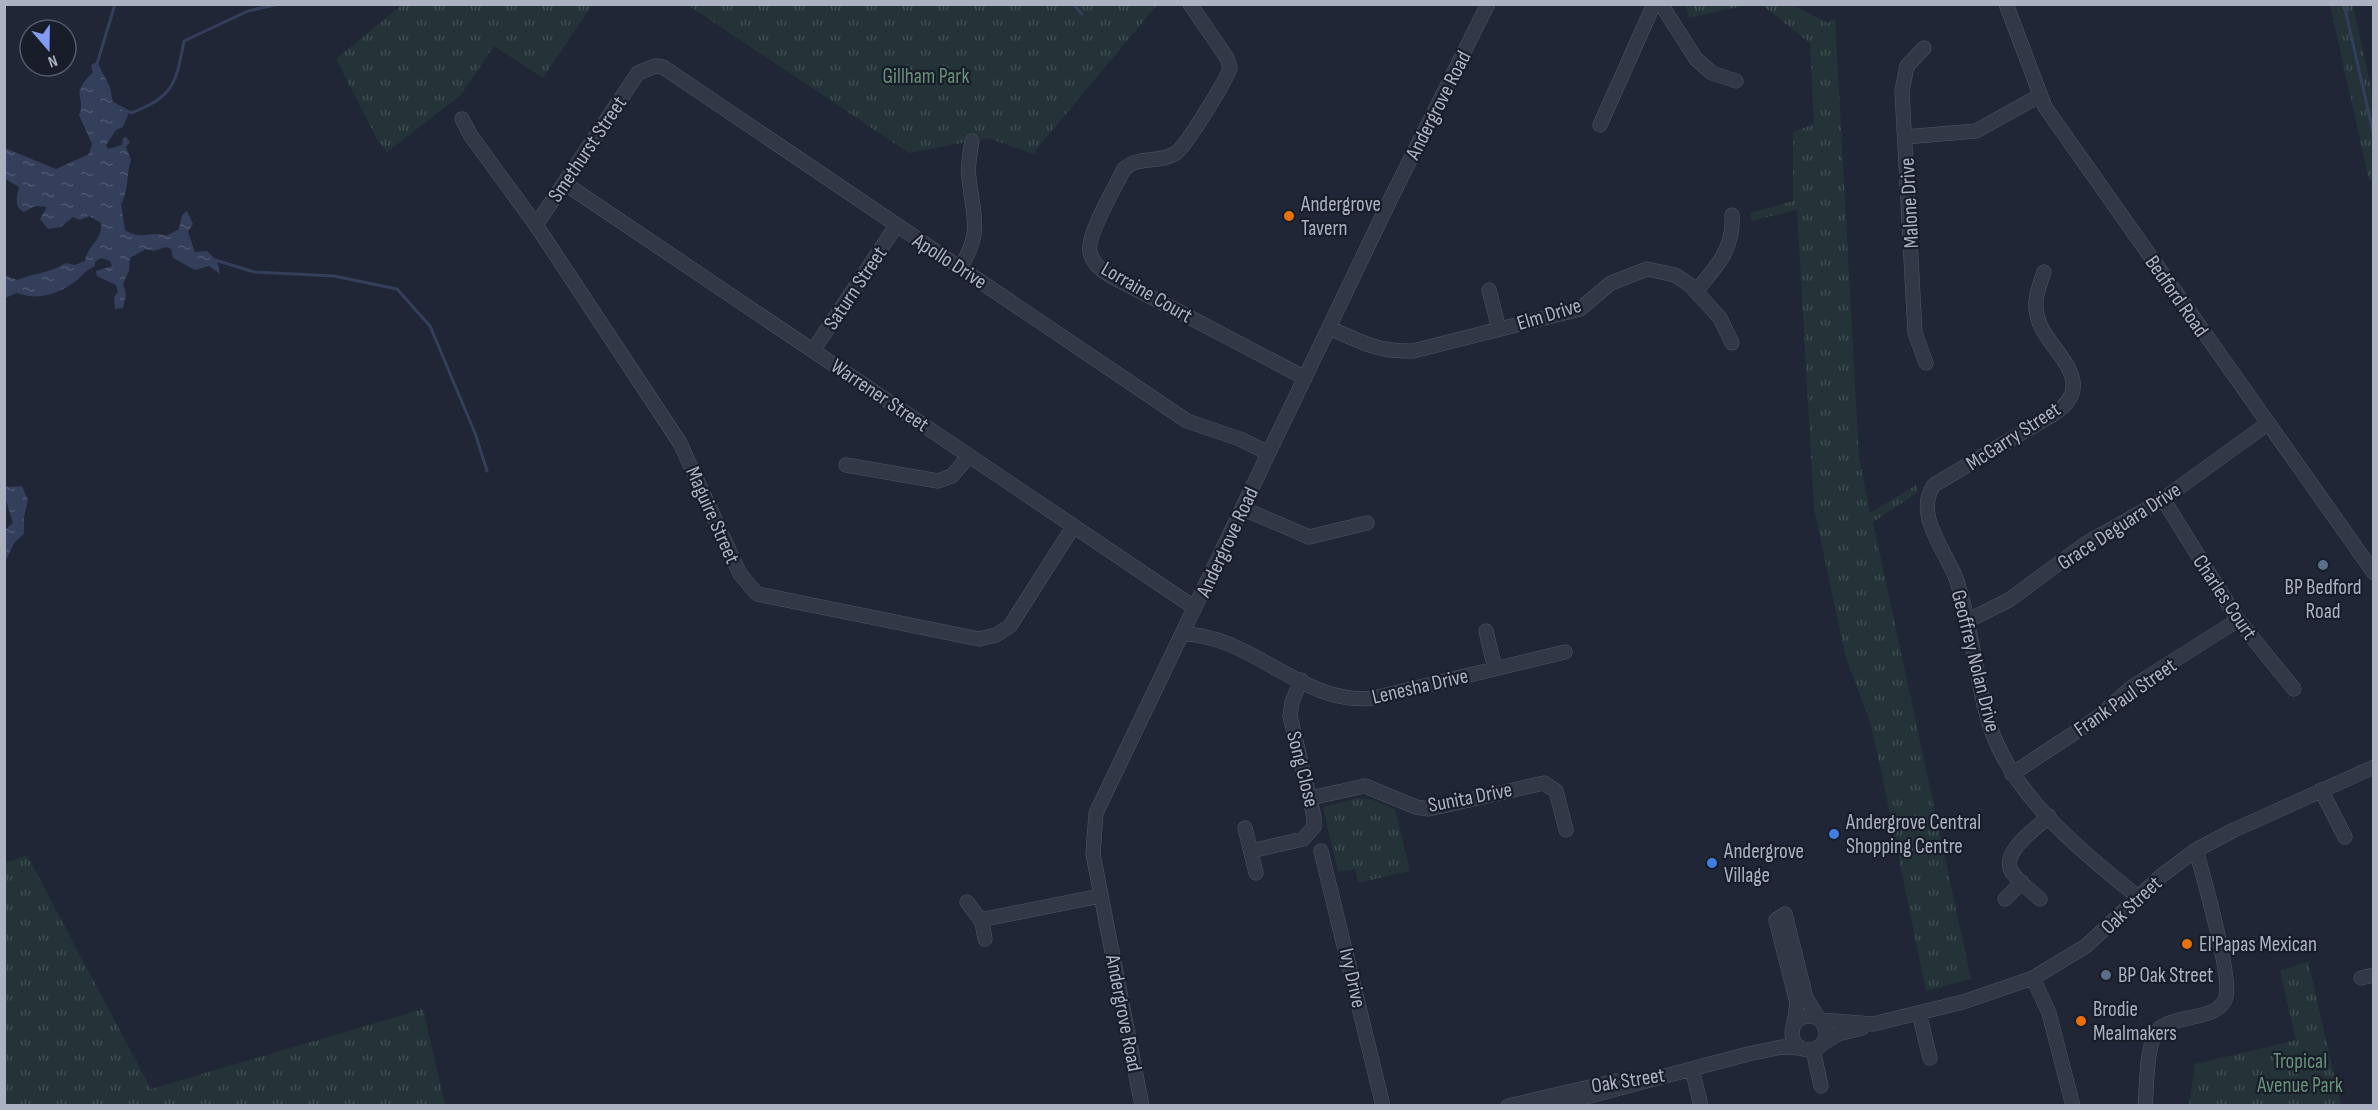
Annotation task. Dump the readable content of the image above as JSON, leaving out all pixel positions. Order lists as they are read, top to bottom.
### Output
{
  "streets": {
    "street": [
      "Andergrove Road",
      "Smethurst Street",
      "Malone Drive",
      "Apollo Drive",
      "Saturn Street",
      "Lorraine Court",
      "Bedford Road",
      "Elm Drive",
      "Warrener Street",
      "McGarry Street",
      "Maguire Street",
      "Grace Deguara Drive",
      "Charles Court",
      "Geoffrey Nolan Drive",
      "Lenesha Drive",
      "Frank Paul Street",
      "Song Close",
      "Sunita Drive",
      "Oak Street",
      "Ivy Drive"
    ]
  },
  "crossings": [
    ["Andergrove Road", "Apollo Drive"],
    ["Andergrove Road", "Lorraine Court"],
    ["Andergrove Road", "Elm Drive"],
    ["Andergrove Road", "Warrener Street"],
    ["Andergrove Road", "Lenesha Drive"],
    ["Smethurst Street", "Apollo Drive"],
    ["Smethurst Street", "Warrener Street"],
    ["Smethurst Street", "Maguire Street"],
    ["Apollo Drive", "Saturn Street"],
    ["Saturn Street", "Warrener Street"],
    ["Bedford Road", "Grace Deguara Drive"],
    ["Warrener Street", "Maguire Street"],
    ["Warrener Street", "Lenesha Drive"],
    ["McGarry Street", "Geoffrey Nolan Drive"],
    ["Grace Deguara Drive", "Charles Court"],
    ["Grace Deguara Drive", "Geoffrey Nolan Drive"],
    ["Charles Court", "Frank Paul Street"],
    ["Geoffrey Nolan Drive", "Frank Paul Street"],
    ["Geoffrey Nolan Drive", "Oak Street"],
    ["Lenesha Drive", "Song Close"],
    ["Song Close", "Sunita Drive"]
  ],
  "parks": ["Gillham Park", "Tropical Avenue Park"],
  "places": [
    "Andergrove Tavern",
    "BP Bedford Road",
    "Andergrove Central Shopping Centre",
    "Andergrove Village",
    "El'Papas Mexican",
    "BP Oak Street",
    "Brodie Mealmakers"
  ],
  "north": "bottom"
}
